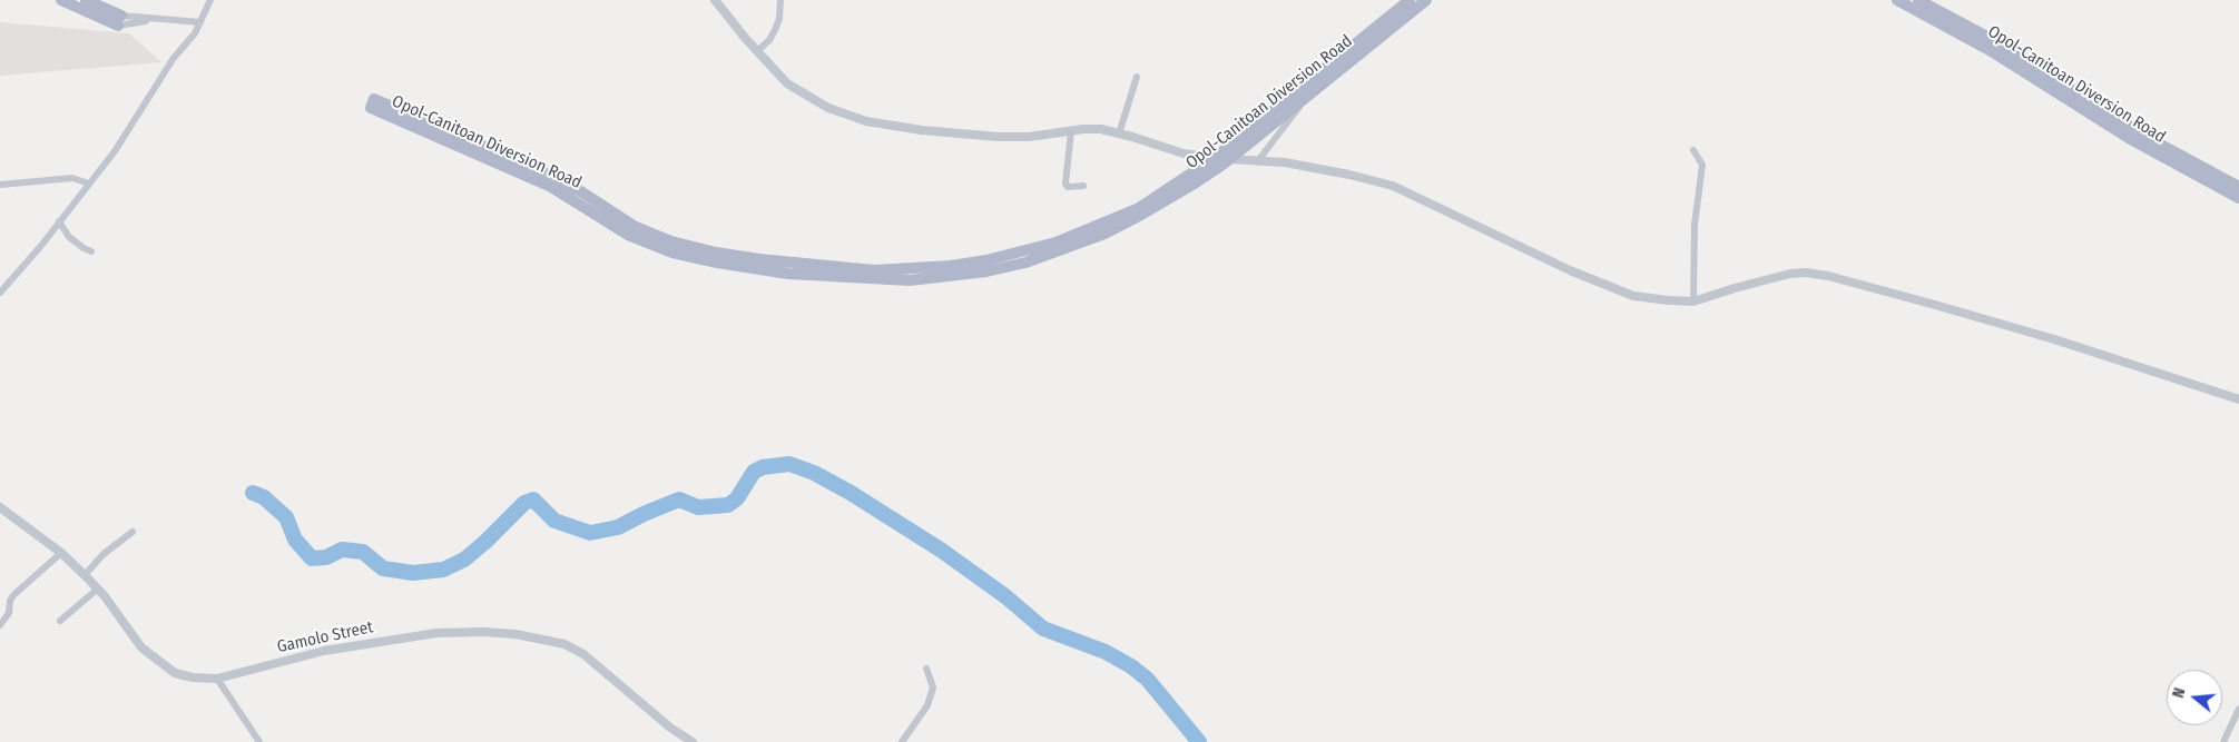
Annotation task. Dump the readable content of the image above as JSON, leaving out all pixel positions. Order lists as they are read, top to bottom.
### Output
{
  "streets": {
    "main road": ["Opol-Canitoan Diversion Road"],
    "street": ["Gamolo Street"]
  },
  "north": "left"
}
